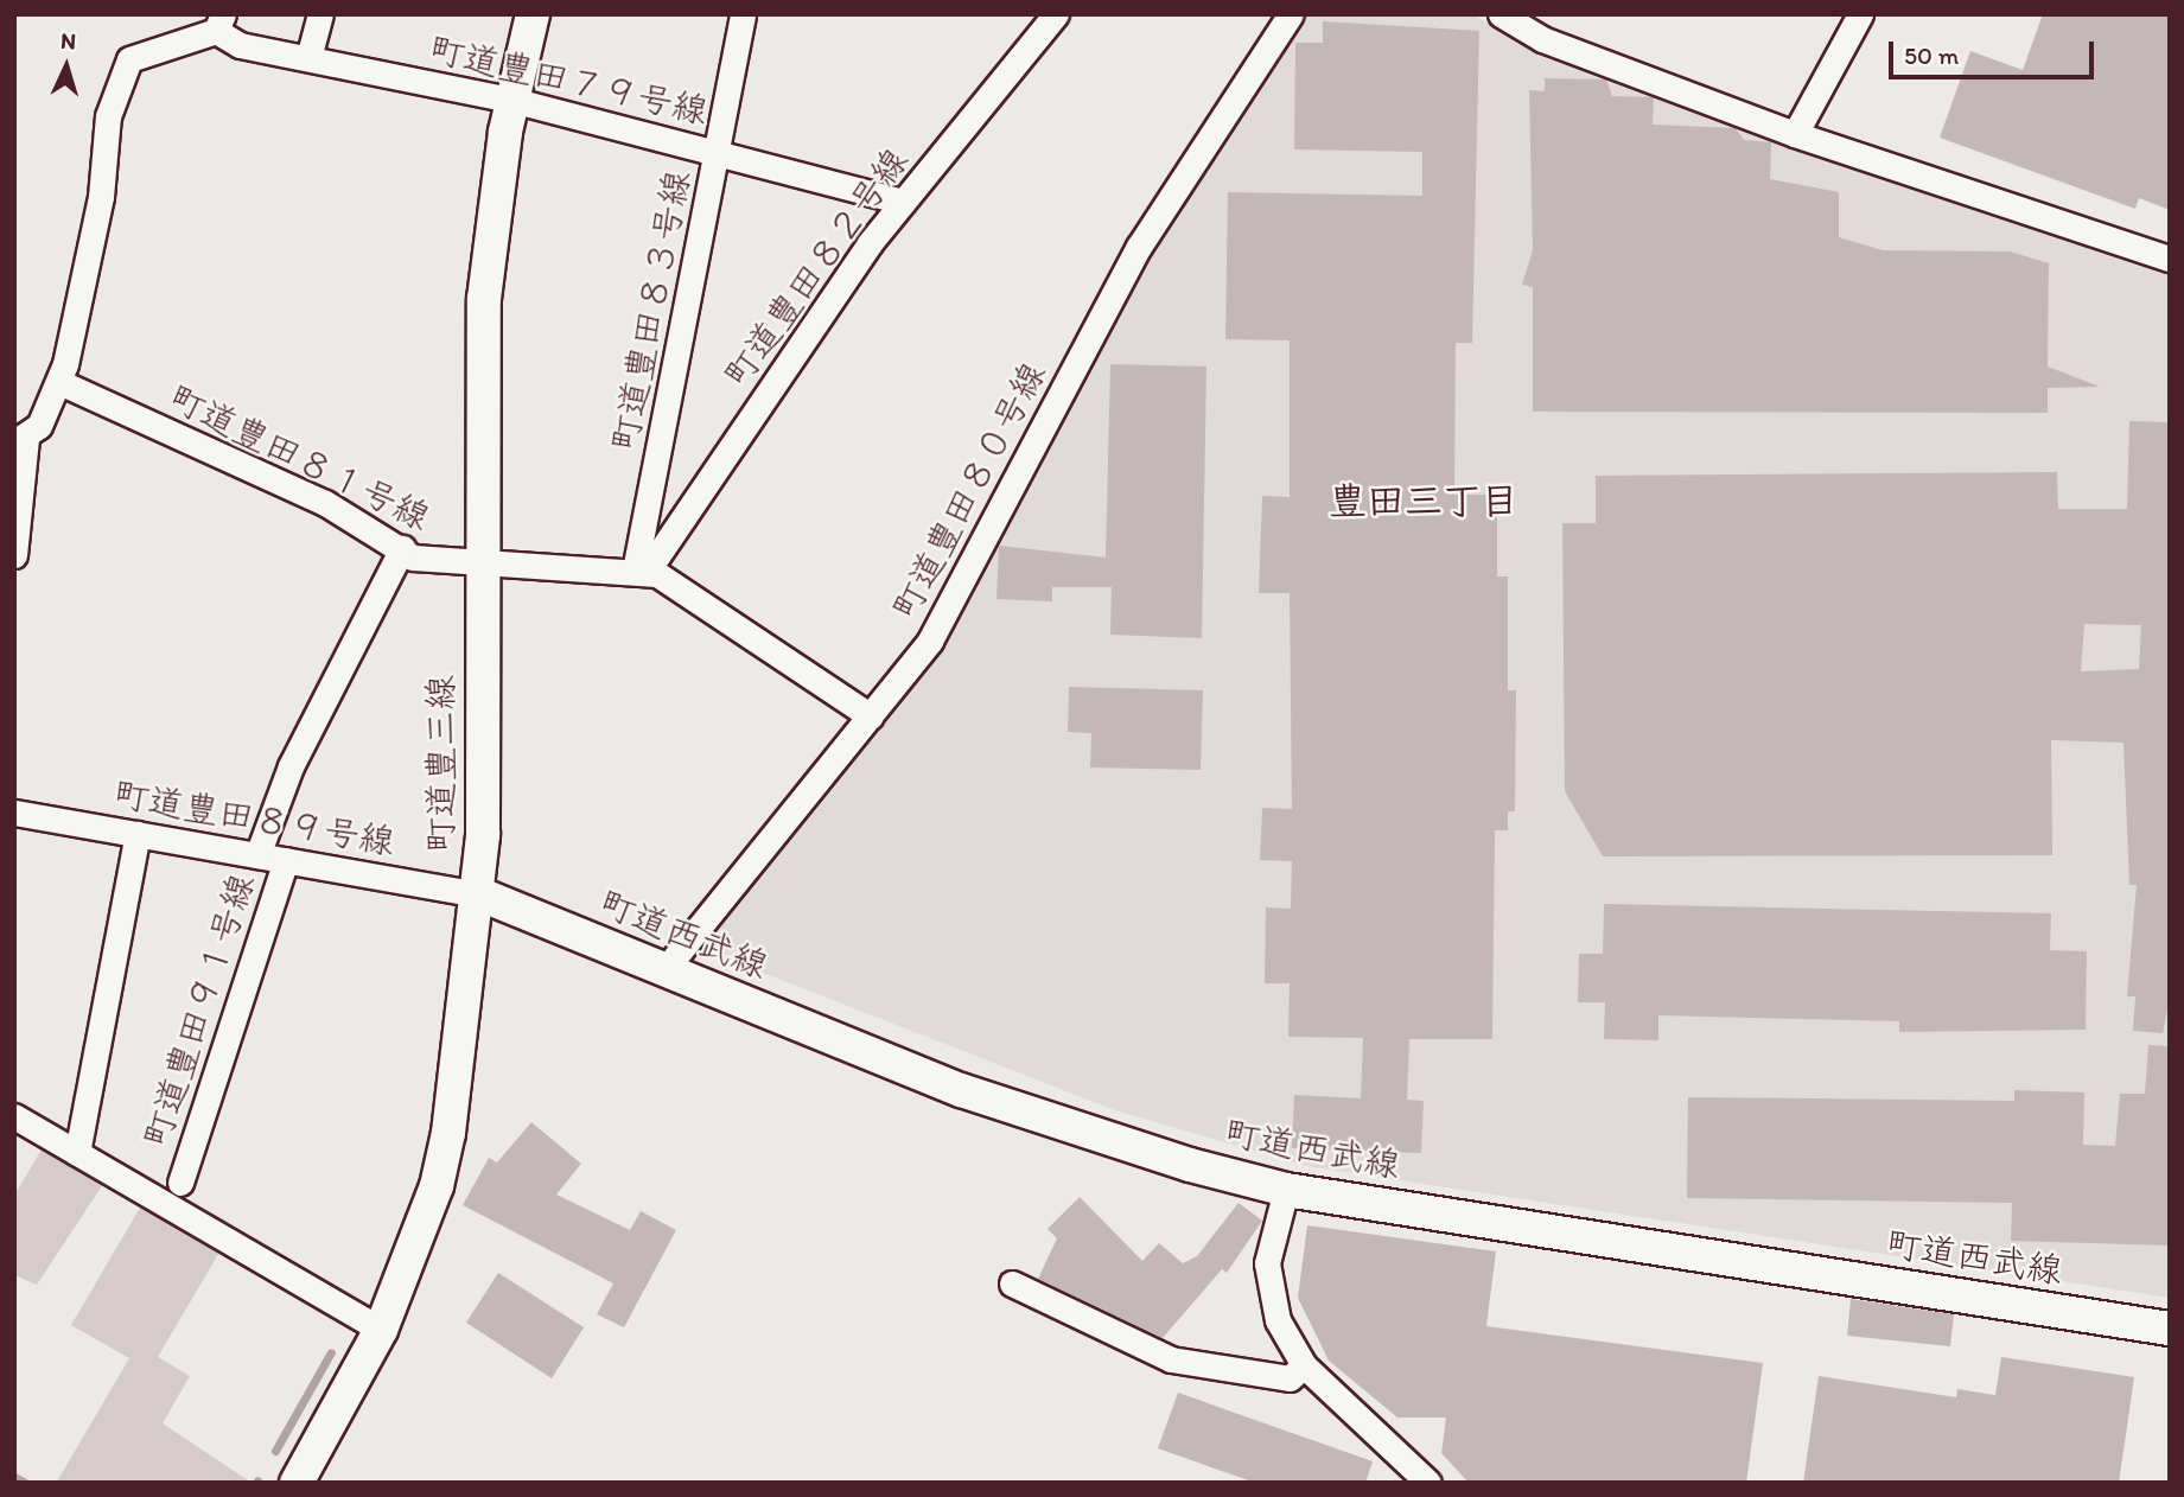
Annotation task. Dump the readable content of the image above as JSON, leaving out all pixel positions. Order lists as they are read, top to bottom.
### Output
{
  "streets": {
    "street": [
      "町道豊田７９号線",
      "町道豊田８２号線",
      "町道豊田８３号線",
      "町道豊田８１号線",
      "町道豊田８０号線",
      "町道豊三線",
      "町道豊田８９号線",
      "町道西武線",
      "町道豊田９１号線"
    ]
  },
  "crossings": [
    ["町道豊田７９号線", "町道豊田８２号線"],
    ["町道豊田７９号線", "町道豊田８３号線"],
    ["町道豊田７９号線", "町道豊三線"],
    ["町道豊田８２号線", "町道豊田８３号線"],
    ["町道豊田８２号線", "町道豊田８１号線"],
    ["町道豊田８３号線", "町道豊田８１号線"],
    ["町道豊田８１号線", "町道豊三線"],
    ["町道豊田８０号線", "町道西武線"],
    ["町道豊三線", "町道豊田８９号線"],
    ["町道豊三線", "町道西武線"],
    ["町道豊田８９号線", "町道西武線"],
    ["町道豊田８９号線", "町道豊田９１号線"]
  ],
  "districts": ["豊田三丁目"],
  "scale_bar": "50 m",
  "north": "top"
}
